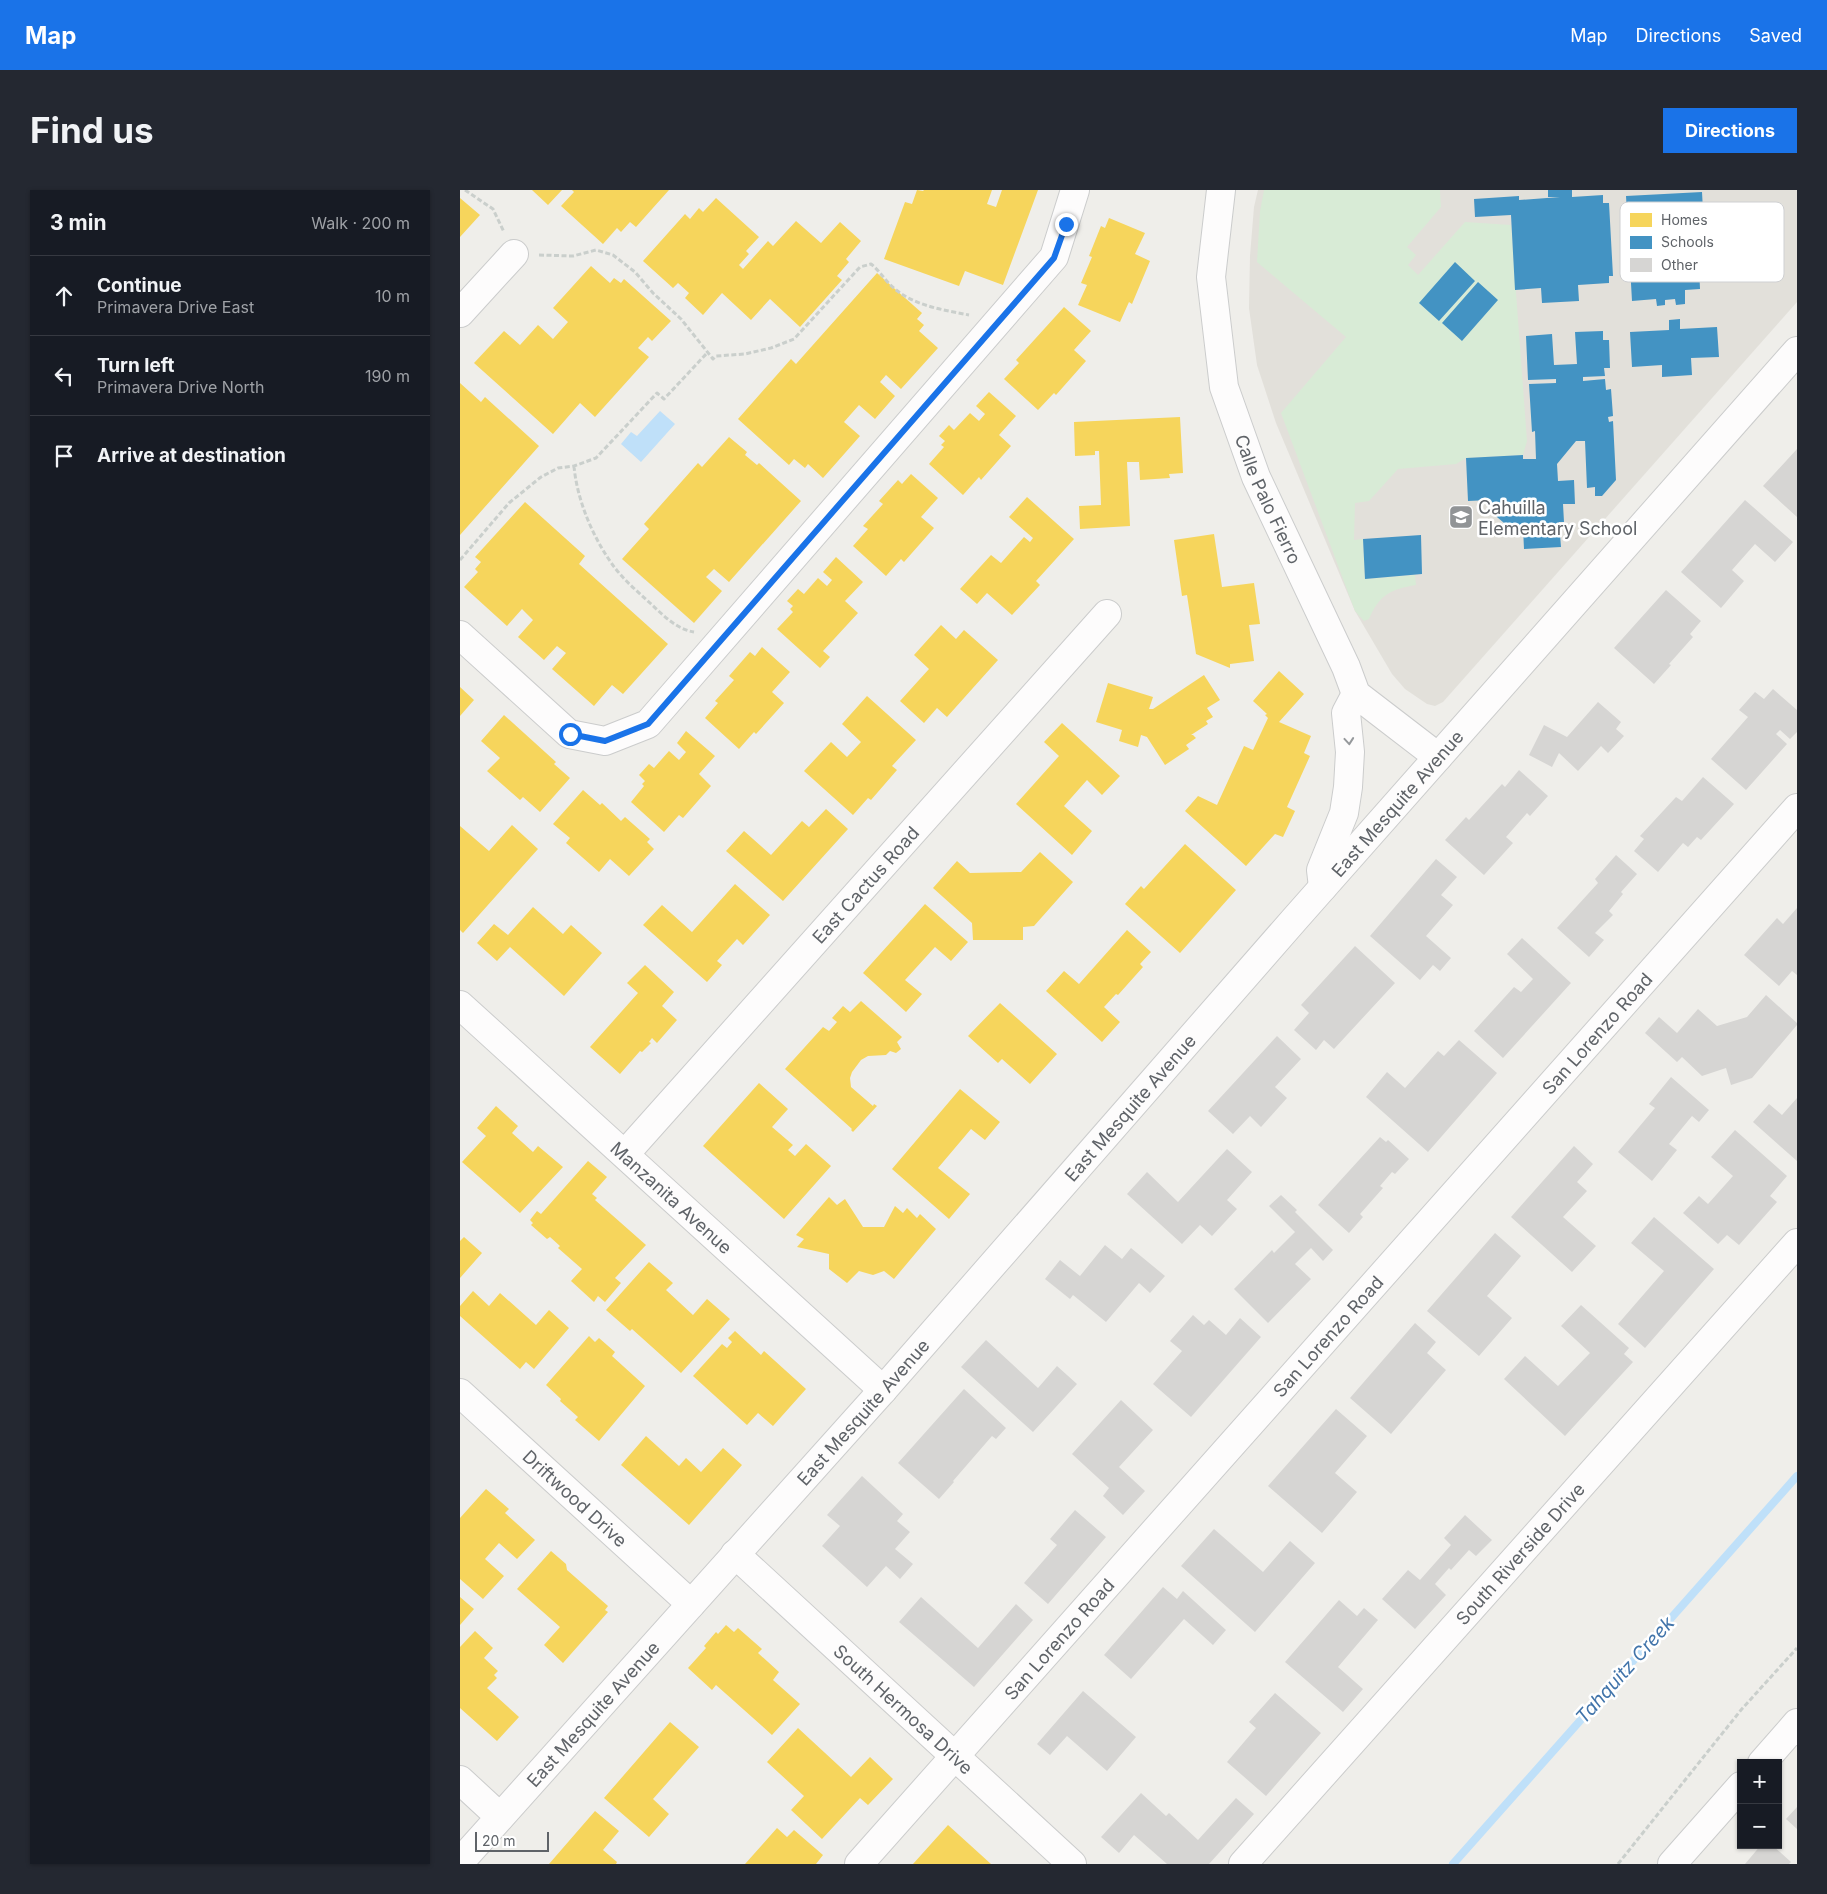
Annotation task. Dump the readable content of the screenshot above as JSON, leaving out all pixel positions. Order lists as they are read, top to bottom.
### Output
{
  "streets": {
    "street": [
      "Calle Palo Fierro",
      "East Mesquite Avenue",
      "East Cactus Road",
      "San Lorenzo Road",
      "Manzanita Avenue",
      "Driftwood Drive",
      "South Riverside Drive",
      "South Hermosa Drive"
    ]
  },
  "crossings": [
    ["East Mesquite Avenue", "Manzanita Avenue"],
    ["East Mesquite Avenue", "Driftwood Drive"],
    ["East Mesquite Avenue", "South Hermosa Drive"],
    ["East Cactus Road", "Manzanita Avenue"],
    ["San Lorenzo Road", "South Hermosa Drive"]
  ],
  "water": ["Tahquitz Creek"],
  "places": {
    "school or university": ["Cahuilla Elementary School"]
  },
  "legend": ["Homes", "Schools", "Other"],
  "scale_bar": "20 m",
  "page": {
    "header": "Map",
    "nav": ["Map", "Directions", "Saved"],
    "buttons": "Directions",
    "title": "Find us",
    "heading": ["3 min", "Walk · 200 m"],
    "list": [
      ["Continue", "Primavera Drive East", "10 m"],
      ["Turn left", "Primavera Drive North", "190 m"],
      "Arrive at destination"
    ],
    "map_buttons": ["+", "−"],
    "scale": "20 m"
  }
}
